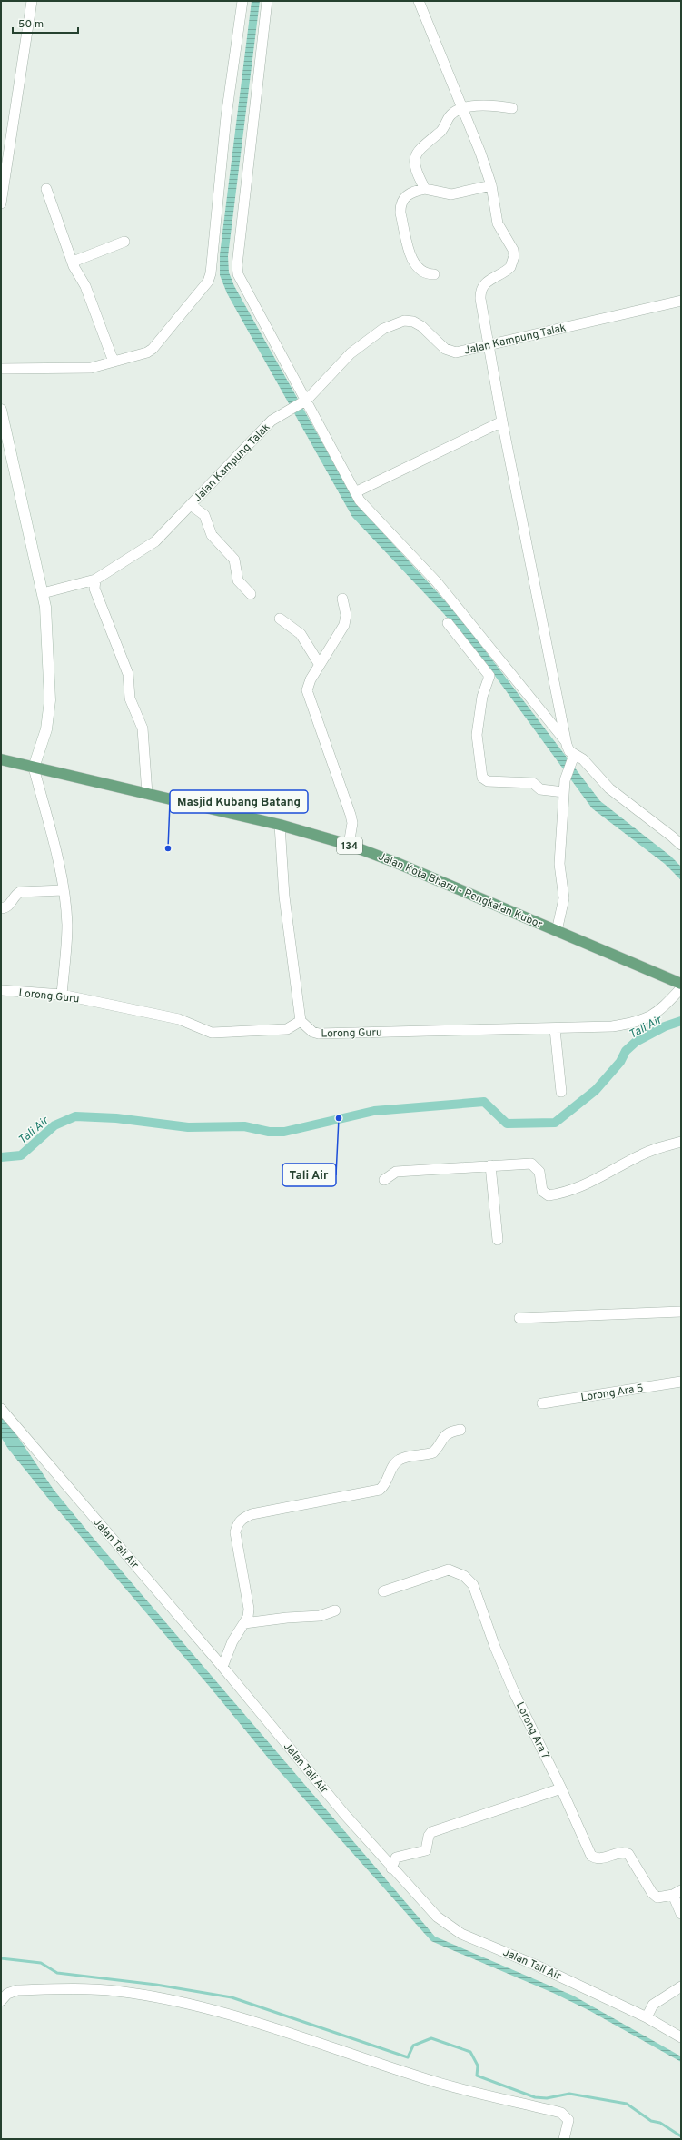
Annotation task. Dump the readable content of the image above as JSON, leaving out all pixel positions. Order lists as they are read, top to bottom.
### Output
{
  "streets": {
    "main road": ["134", "Jalan Kota Bharu - Pengkalan Kubor"],
    "street": [
      "Jalan Kampung Talak",
      "Lorong Guru",
      "Lorong Ara 5",
      "Jalan Tali Air",
      "Lorong Ara 7"
    ]
  },
  "water": ["Tali Air"],
  "places": ["Masjid Kubang Batang", "Tali Air"],
  "scale_bar": "50 m"
}
